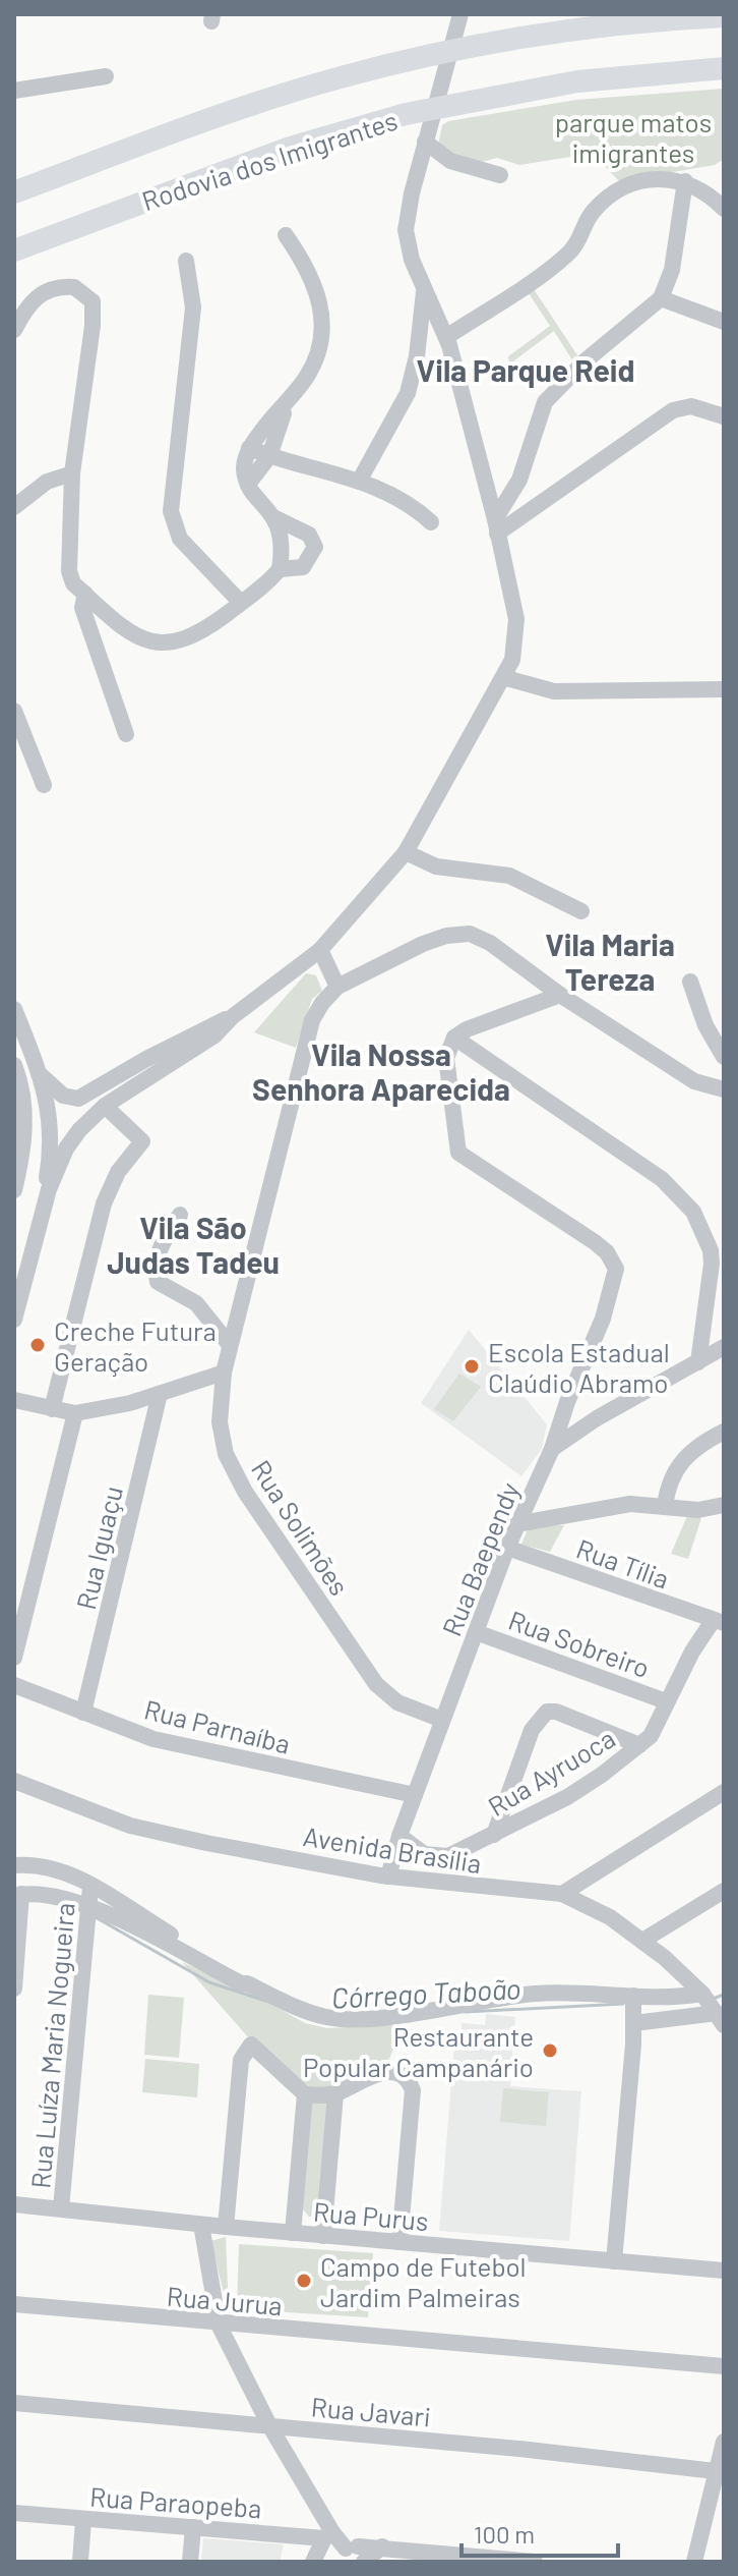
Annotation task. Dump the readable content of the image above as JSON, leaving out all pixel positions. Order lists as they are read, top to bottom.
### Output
{
  "streets": {
    "highway": ["Rodovia dos Imigrantes"],
    "street": [
      "Rua Solimões",
      "Rua Iguaçu",
      "Rua Baependy",
      "Rua Tília",
      "Rua Sobreiro",
      "Rua Parnaíba",
      "Rua Ayruoca",
      "Avenida Brasília",
      "Rua Luíza Maria Nogueira",
      "Rua Purus",
      "Rua Jurua",
      "Rua Javari",
      "Rua Paraopeba"
    ]
  },
  "crossings": [
    ["Rua Solimões", "Rua Baependy"],
    ["Rua Iguaçu", "Rua Parnaíba"],
    ["Rua Baependy", "Rua Tília"],
    ["Rua Baependy", "Rua Sobreiro"],
    ["Rua Baependy", "Rua Parnaíba"],
    ["Rua Baependy", "Rua Ayruoca"],
    ["Rua Baependy", "Avenida Brasília"],
    ["Rua Tília", "Rua Ayruoca"],
    ["Rua Sobreiro", "Rua Ayruoca"],
    ["Rua Luíza Maria Nogueira", "Rua Purus"]
  ],
  "districts": [
    "Vila Parque Reid",
    "Vila Maria Tereza",
    "Vila Nossa Senhora Aparecida",
    "Vila São Judas Tadeu"
  ],
  "water": ["Córrego Taboão"],
  "parks": ["parque matos imigrantes"],
  "places": [
    "Creche Futura Geração",
    "Escola Estadual Claúdio Abramo",
    "Restaurante Popular Campanário",
    "Campo de Futebol Jardim Palmeiras"
  ],
  "scale_bar": "100 m"
}
